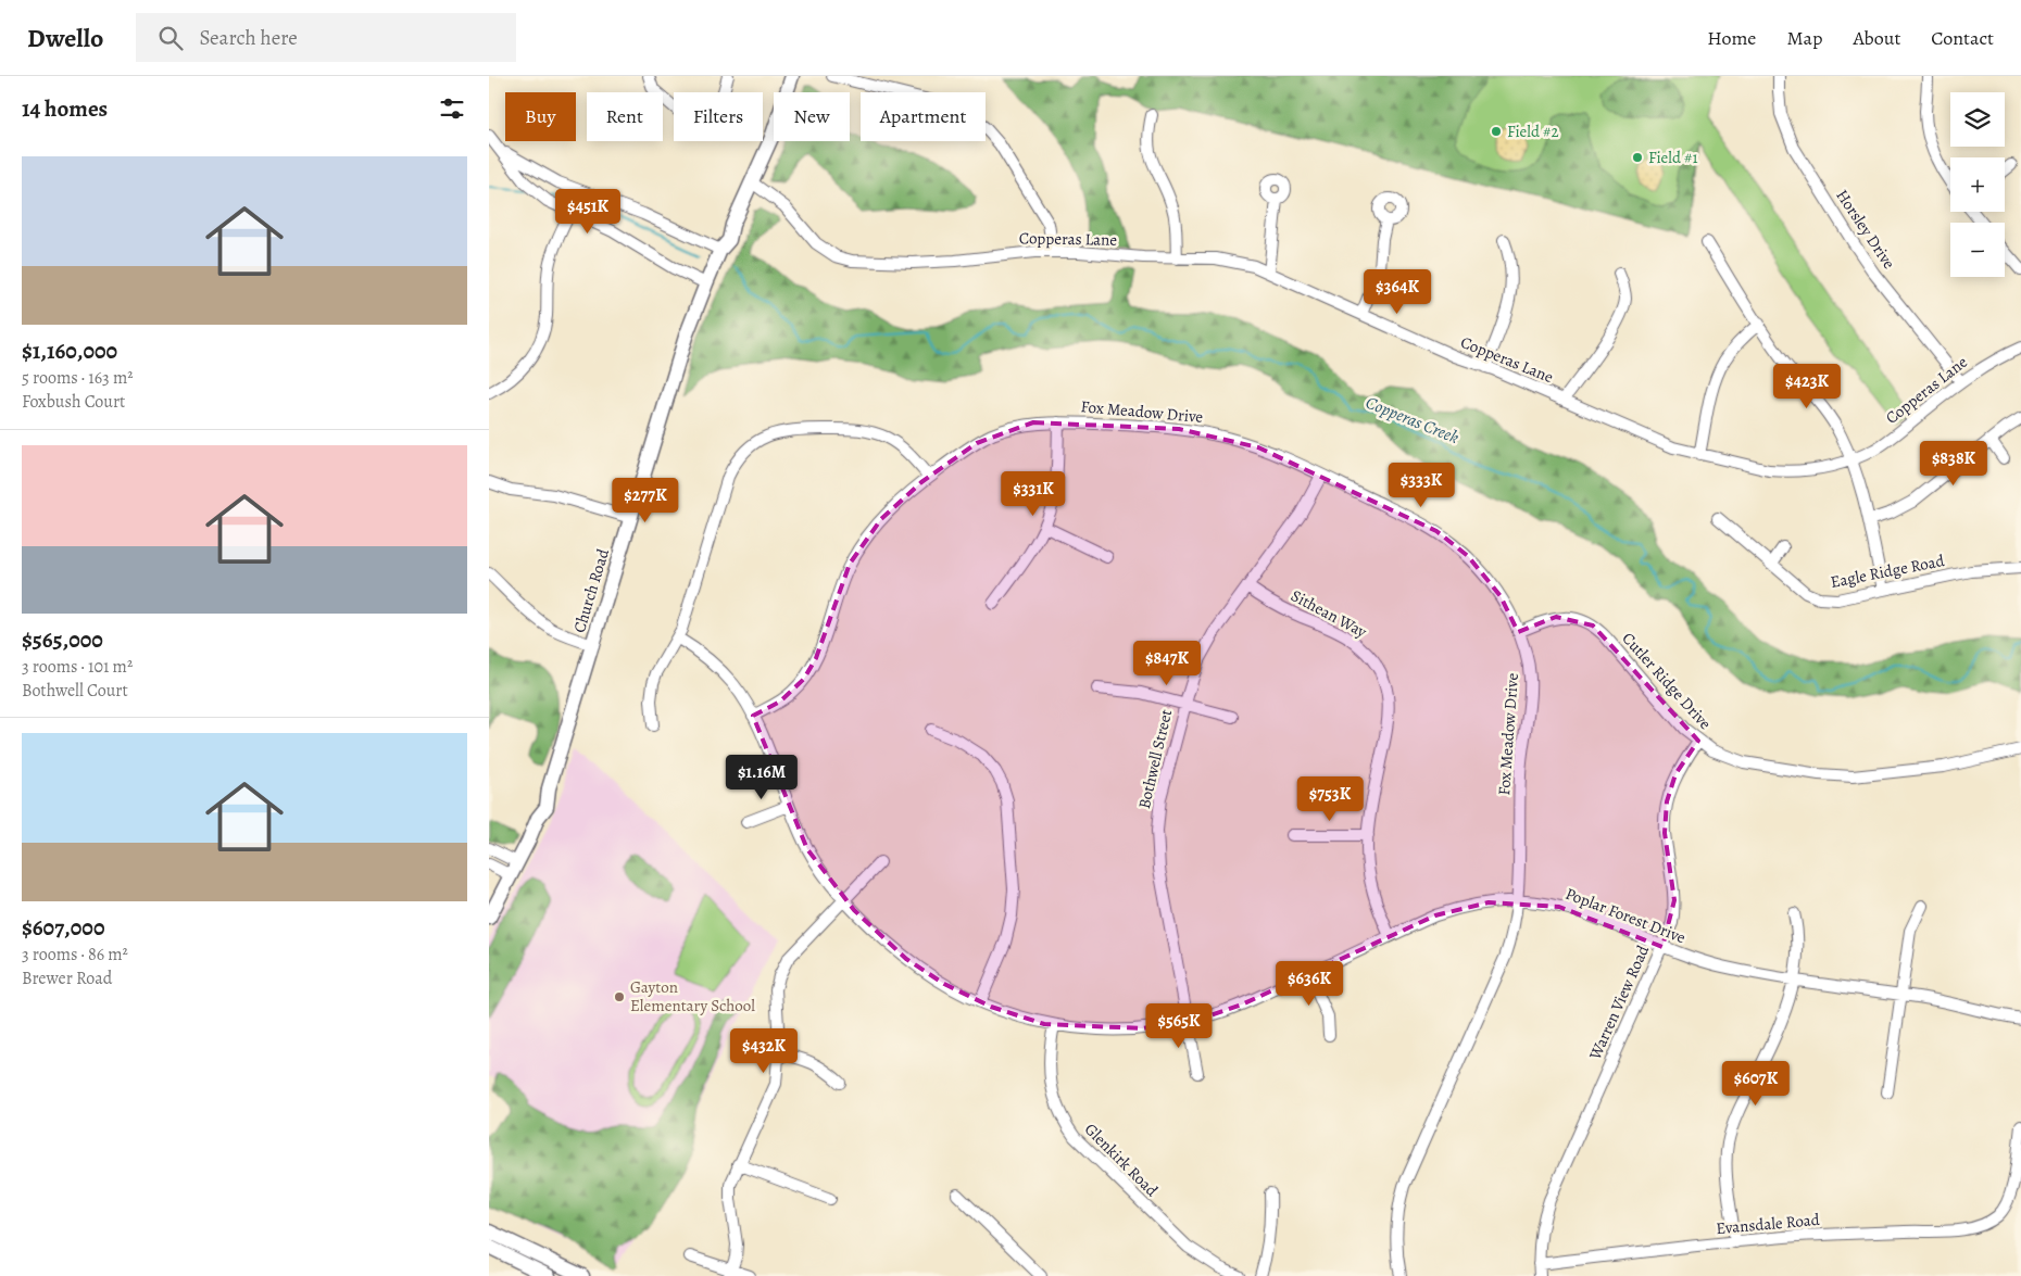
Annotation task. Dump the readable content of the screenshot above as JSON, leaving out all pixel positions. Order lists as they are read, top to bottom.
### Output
{
  "streets": {
    "main road": ["Church Road"],
    "street": [
      "Horsley Drive",
      "Copperas Lane",
      "Fox Meadow Drive",
      "Eagle Ridge Road",
      "Sithean Way",
      "Cutler Ridge Drive",
      "Bothwell Street",
      "Poplar Forest Drive",
      "Warren View Road",
      "Glenkirk Road",
      "Evansdale Road"
    ]
  },
  "crossings": [
    ["Horsley Drive", "Copperas Lane"],
    ["Copperas Lane", "Church Road"],
    ["Fox Meadow Drive", "Cutler Ridge Drive"],
    ["Fox Meadow Drive", "Bothwell Street"],
    ["Fox Meadow Drive", "Poplar Forest Drive"],
    ["Sithean Way", "Bothwell Street"],
    ["Sithean Way", "Poplar Forest Drive"],
    ["Cutler Ridge Drive", "Warren View Road"],
    ["Bothwell Street", "Poplar Forest Drive"],
    ["Poplar Forest Drive", "Warren View Road"],
    ["Poplar Forest Drive", "Glenkirk Road"],
    ["Warren View Road", "Evansdale Road"]
  ],
  "water": ["Copperas Creek"],
  "places": ["Field #2", "Field #1", "Gayton Elementary School"],
  "page": {
    "header": "Dwello",
    "search": "Search here",
    "nav": [
      "Home",
      "Map",
      "About",
      "Contact"
    ],
    "heading": "14 homes",
    "map_buttons": ["+", "−"],
    "chip": [
      "Buy",
      "Rent",
      "Filters",
      "New",
      "Apartment"
    ],
    "list": [
      {
        "name": "$1,160,000",
        "note": "5 rooms · 163 m² · Foxbush Court"
      },
      {
        "name": "$565,000",
        "note": "3 rooms · 101 m² · Bothwell Court"
      },
      {
        "name": "$607,000",
        "note": "3 rooms · 86 m² · Brewer Road"
      }
    ],
    "price": [
      "$451K",
      "$364K",
      "$423K",
      "$838K",
      "$333K",
      "$331K",
      "$277K",
      "$847K",
      "$1.16M",
      "$753K",
      "$636K",
      "$565K",
      "$432K",
      "$607K"
    ]
  }
}
